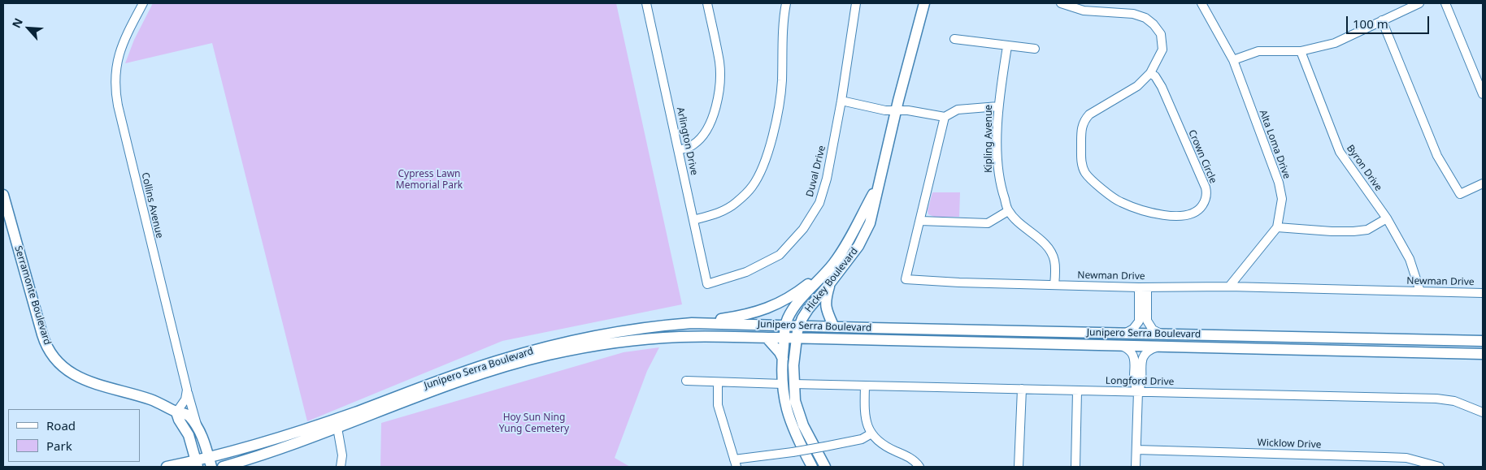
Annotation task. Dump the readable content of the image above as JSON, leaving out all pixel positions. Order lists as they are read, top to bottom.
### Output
{
  "streets": {
    "main road": ["Hickey Boulevard", "Serramonte Boulevard", "Junipero Serra Boulevard"],
    "street": [
      "Kipling Avenue",
      "Arlington Drive",
      "Alta Loma Drive",
      "Crown Circle",
      "Byron Drive",
      "Duval Drive",
      "Collins Avenue",
      "Newman Drive",
      "Longford Drive",
      "Wicklow Drive"
    ]
  },
  "crossings": [
    ["Kipling Avenue", "Newman Drive"],
    ["Arlington Drive", "Duval Drive"],
    ["Alta Loma Drive", "Newman Drive"],
    ["Byron Drive", "Newman Drive"],
    ["Collins Avenue", "Serramonte Boulevard"],
    ["Hickey Boulevard", "Junipero Serra Boulevard"],
    ["Hickey Boulevard", "Longford Drive"],
    ["Serramonte Boulevard", "Junipero Serra Boulevard"]
  ],
  "parks": ["Cypress Lawn Memorial Park", "Hoy Sun Ning Yung Cemetery"],
  "legend": ["Road", "Park"],
  "scale_bar": "100 m",
  "north": "top left"
}
